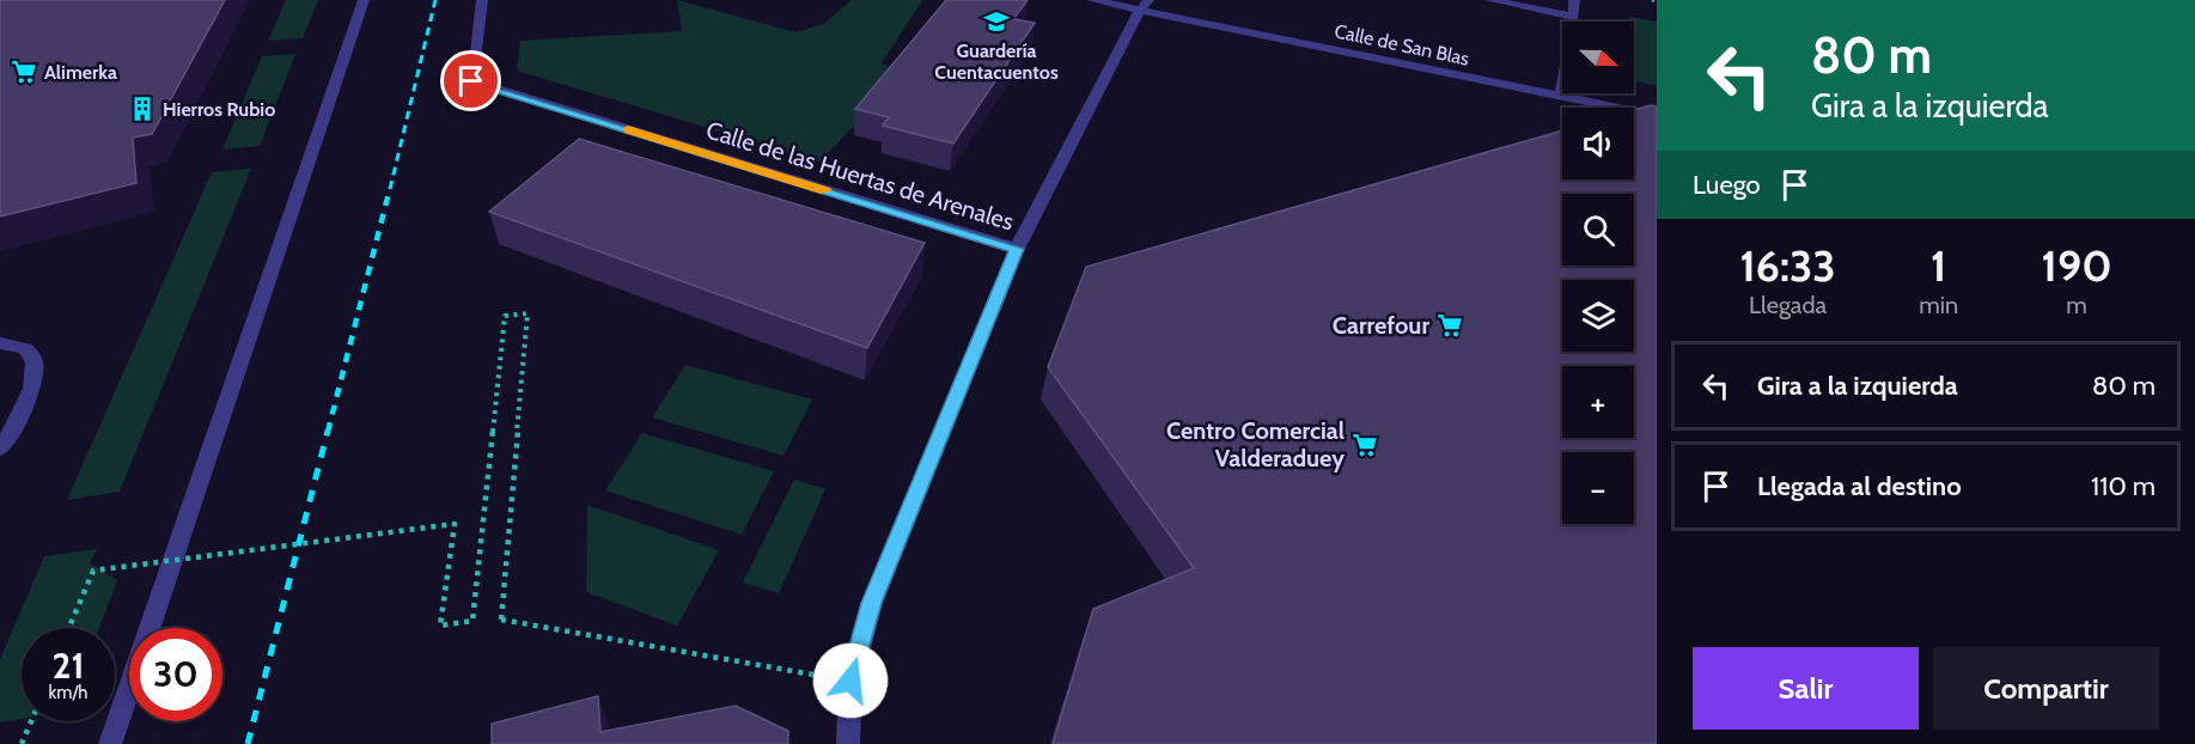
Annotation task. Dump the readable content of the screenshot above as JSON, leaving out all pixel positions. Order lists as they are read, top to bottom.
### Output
{
  "streets": {
    "street": ["Calle de San Blas", "Calle de las Huertas de Arenales"]
  },
  "places": {
    "school or university": ["Guardería Cuentacuentos"],
    "supermarket": ["Alimerka", "Carrefour", "Centro Comercial Valderaduey"],
    "building": ["Hierros Rubio"]
  },
  "north": "right",
  "page": {
    "turn": ["80 m", "Gira a la izquierda"],
    "map_buttons": ["+", "−"],
    "then": "Luego",
    "eta": [
      "16:33",
      "Llegada",
      "1",
      "min",
      "190",
      "m"
    ],
    "list": [
      {
        "name": "Gira a la izquierda",
        "value": "80 m"
      },
      {
        "name": "Llegada al destino",
        "value": "110 m"
      }
    ],
    "speed": "21 km/h",
    "limit": "30",
    "buttons": ["Salir", "Compartir"]
  }
}
